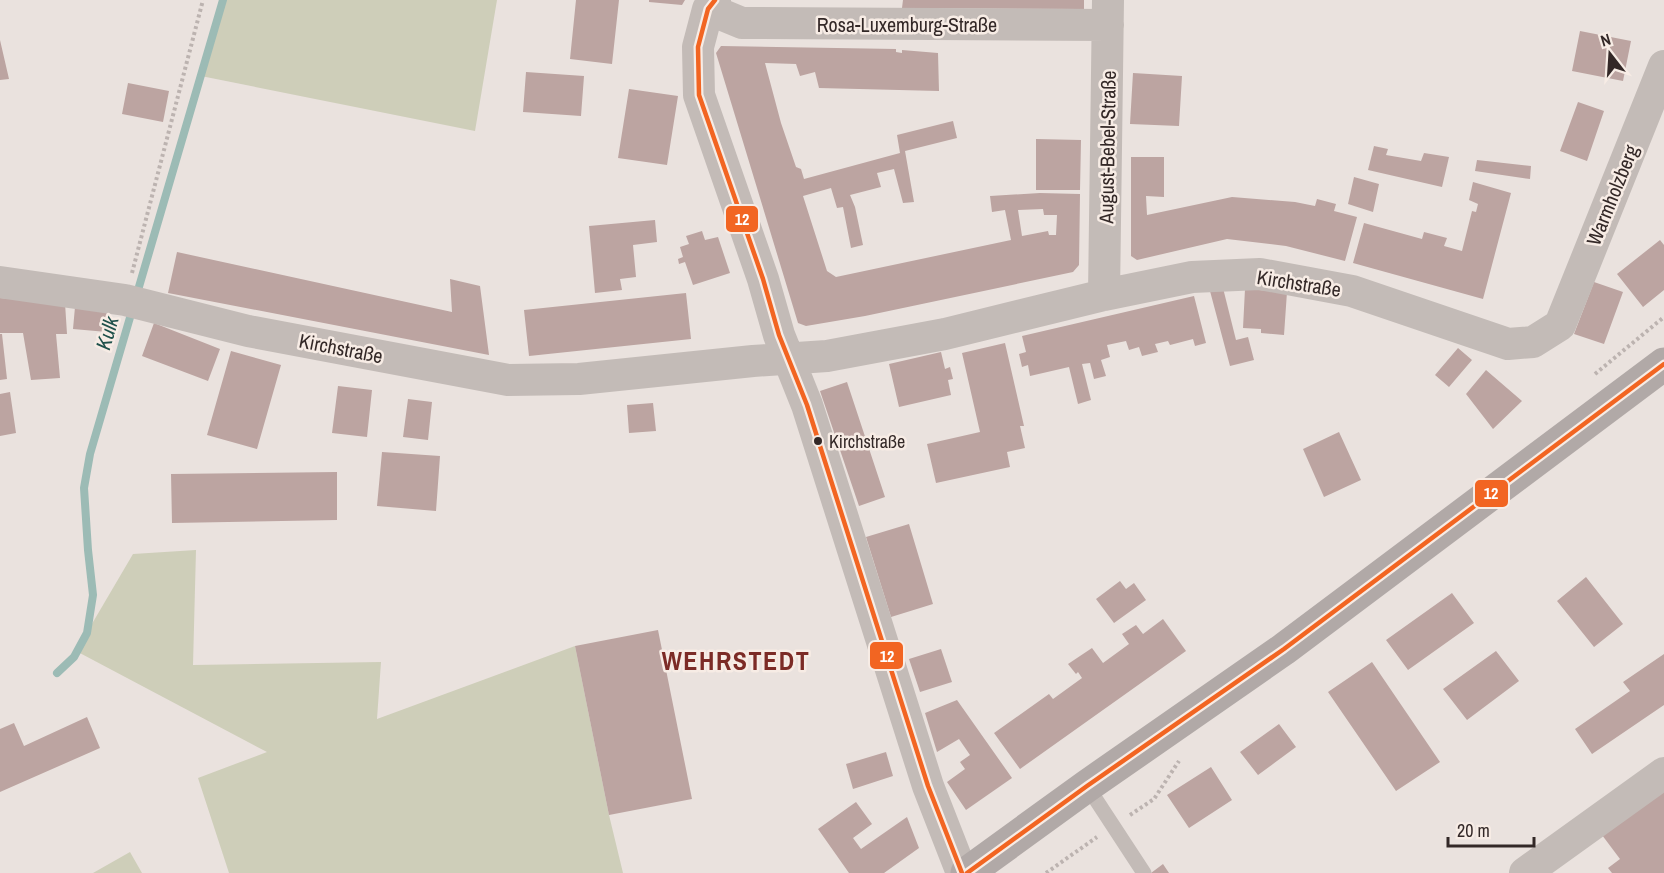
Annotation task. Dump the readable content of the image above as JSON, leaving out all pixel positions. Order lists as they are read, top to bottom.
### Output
{
  "streets": {
    "street": [
      "Rosa-Luxemburg-Straße",
      "August-Bebel-Straße",
      "Warmholzberg",
      "Kirchstraße"
    ]
  },
  "crossings": [
    ["Rosa-Luxemburg-Straße", "August-Bebel-Straße"],
    ["August-Bebel-Straße", "Kirchstraße"],
    ["Warmholzberg", "Kirchstraße"]
  ],
  "districts": ["WEHRSTEDT"],
  "water": ["Kulk"],
  "places": ["Kirchstraße"],
  "lines": ["transit line 12"],
  "scale_bar": "20 m",
  "north": "top"
}
